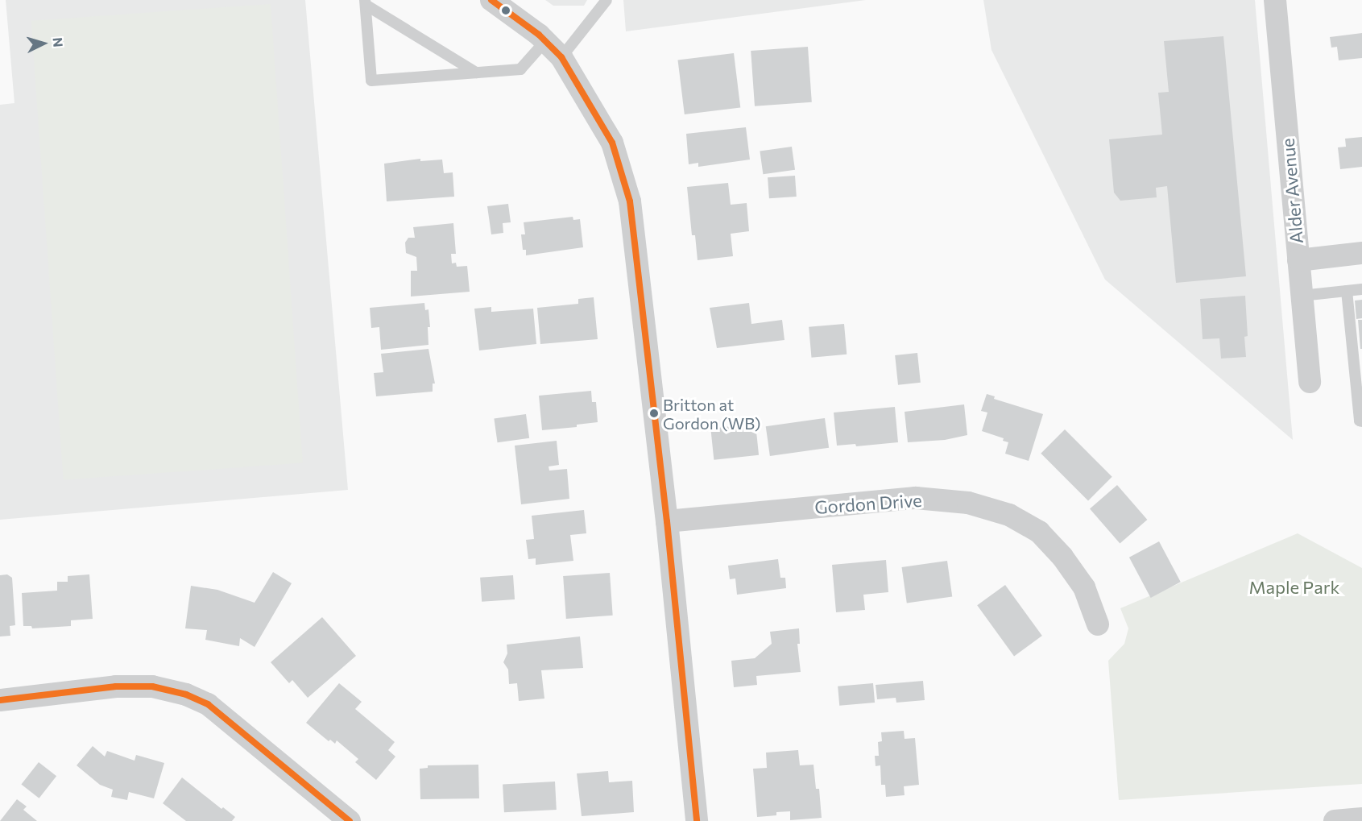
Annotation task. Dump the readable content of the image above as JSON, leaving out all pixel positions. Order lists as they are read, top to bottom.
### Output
{
  "streets": {
    "street": ["Alder Avenue", "Gordon Drive"]
  },
  "parks": ["Maple Park"],
  "places": ["Britton at Gordon (WB)"],
  "north": "right"
}
